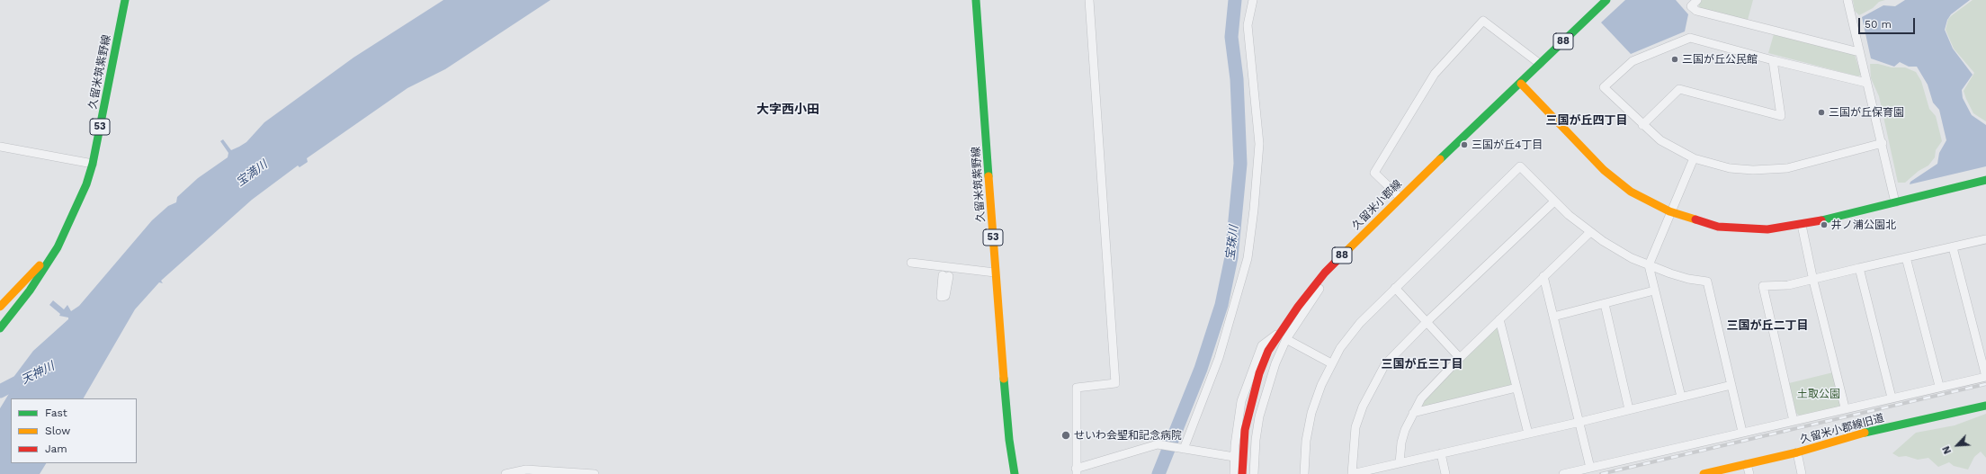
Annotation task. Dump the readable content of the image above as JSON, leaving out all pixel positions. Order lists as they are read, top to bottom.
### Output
{
  "streets": {
    "main road": [
      "88",
      "久留米筑紫野線",
      "53",
      "久留米小郡線",
      "久留米小郡線旧道"
    ]
  },
  "districts": [
    "大字西小田",
    "三国が丘四丁目",
    "三国が丘二丁目",
    "三国が丘三丁目"
  ],
  "water": ["宝満川", "宝珠川", "天神川"],
  "parks": ["土取公園"],
  "places": [
    "三国が丘公民館",
    "三国が丘保育園",
    "三国が丘4丁目",
    "井ノ浦公園北",
    "せいわ会聖和記念病院"
  ],
  "legend": ["Fast", "Slow", "Jam"],
  "scale_bar": "50 m",
  "north": "bottom left"
}
